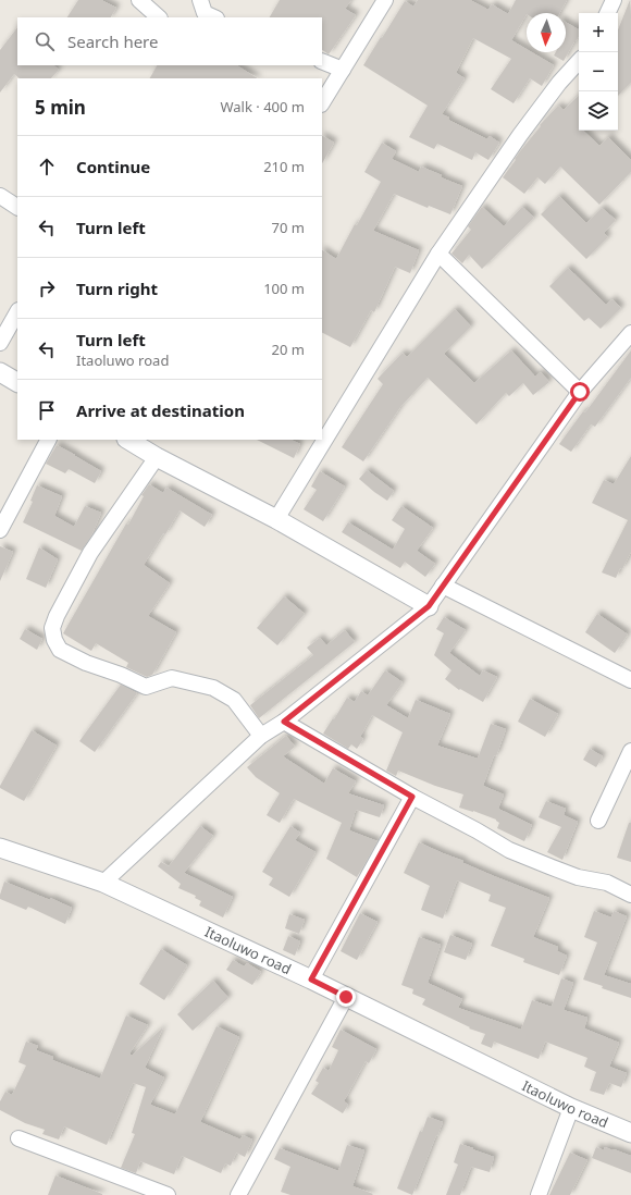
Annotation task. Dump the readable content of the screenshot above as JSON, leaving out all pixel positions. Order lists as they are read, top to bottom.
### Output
{
  "streets": {
    "street": ["Itaoluwo road"]
  },
  "north": "bottom",
  "page": {
    "map_buttons": ["+", "−"],
    "search": "Search here",
    "heading": ["5 min", "Walk · 400 m"],
    "list": [
      ["Continue", "210 m"],
      ["Turn left", "70 m"],
      ["Turn right", "100 m"],
      ["Turn left", "Itaoluwo road", "20 m"],
      "Arrive at destination"
    ]
  }
}
